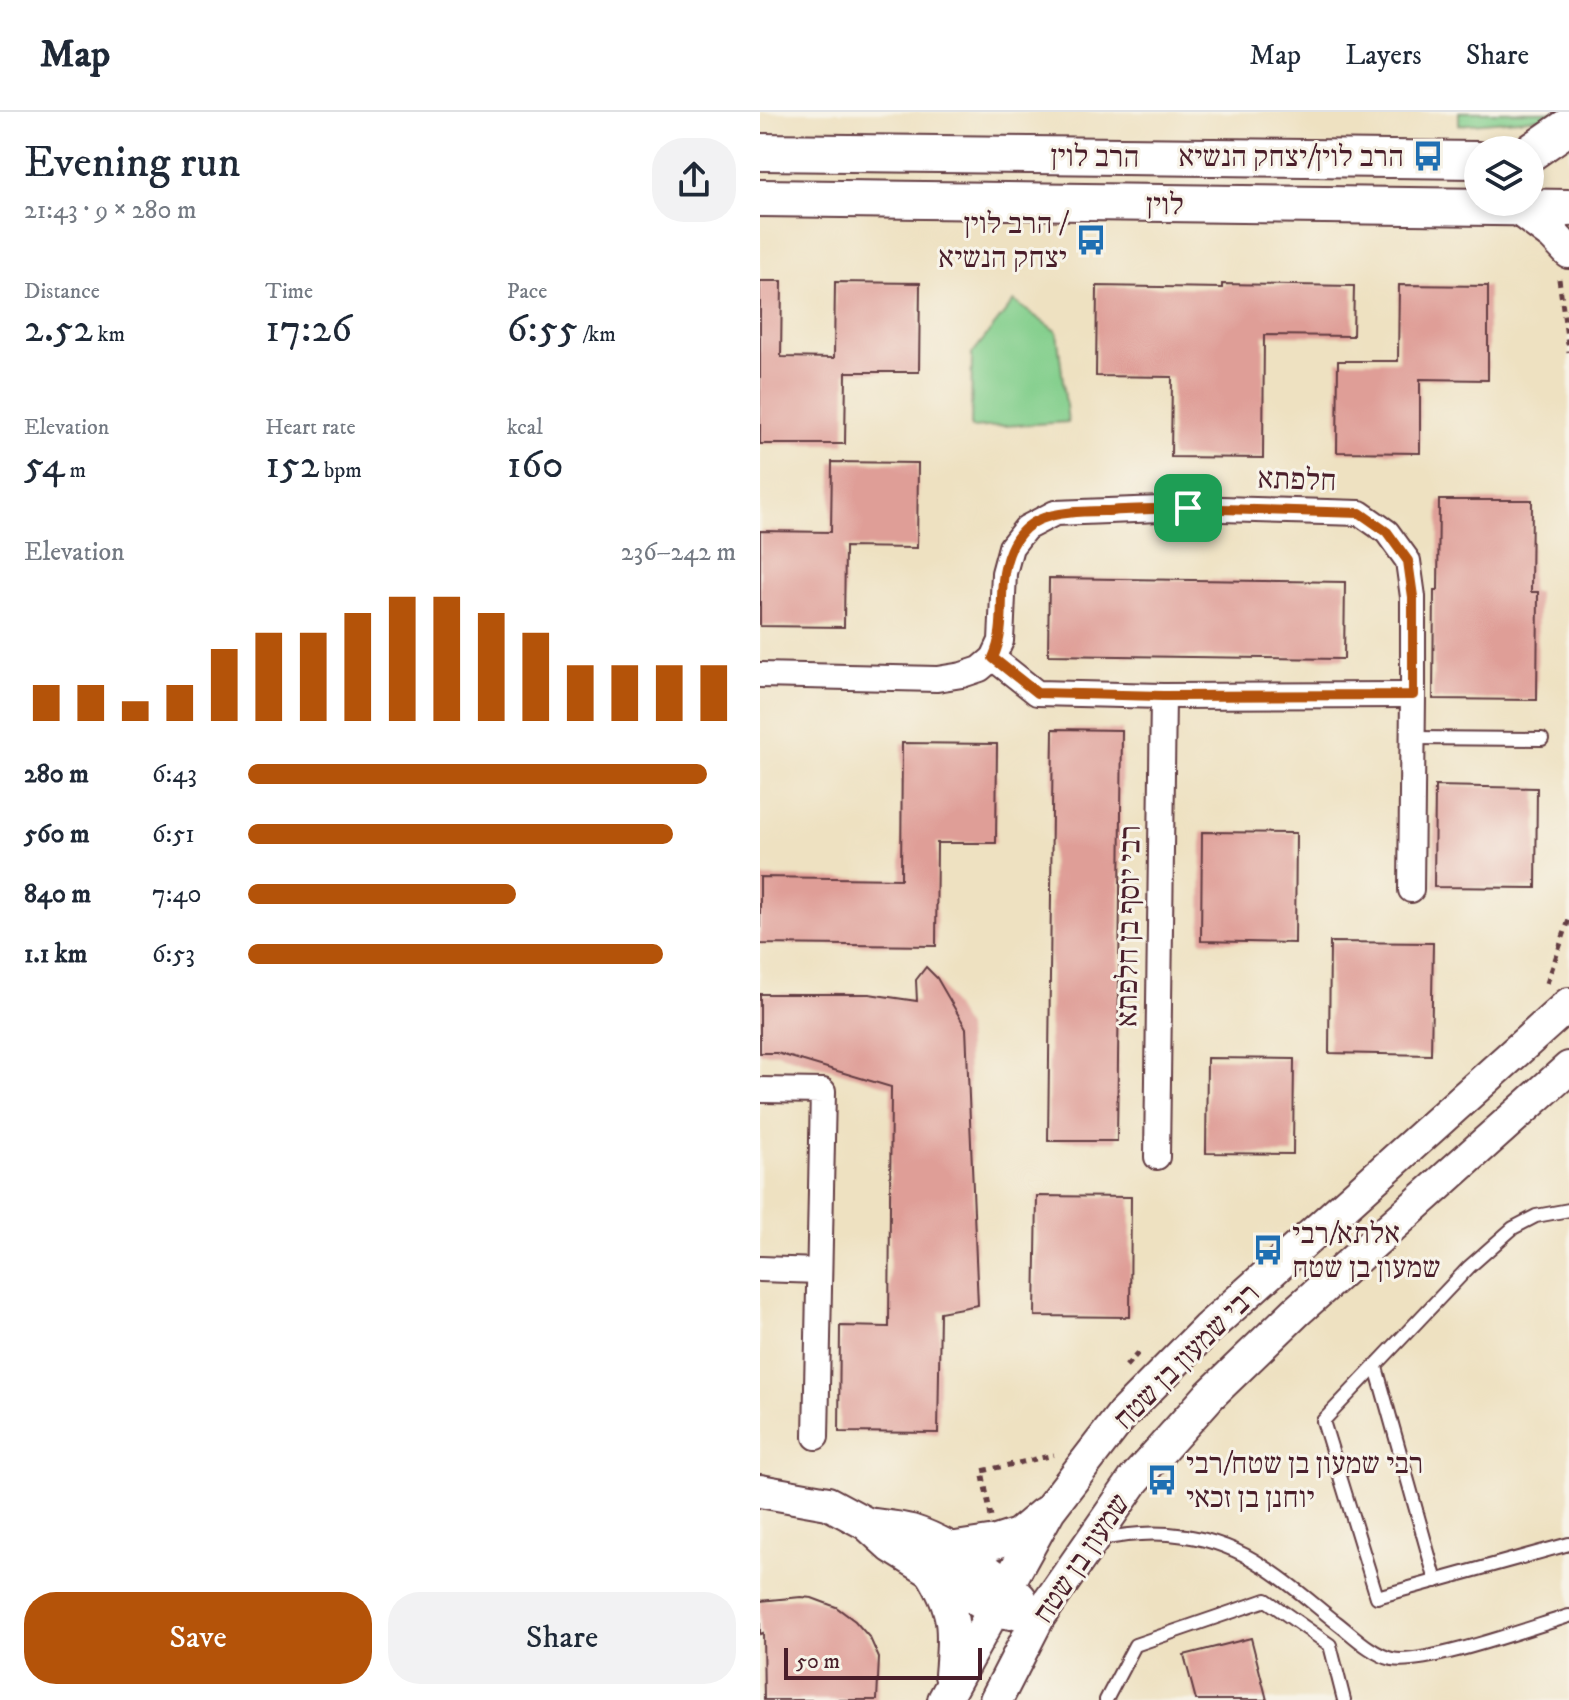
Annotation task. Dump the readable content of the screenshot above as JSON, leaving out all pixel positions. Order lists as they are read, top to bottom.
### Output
{
  "streets": {
    "main road": ["הרב לוין", "לוין"],
    "street": [
      "חלפתא",
      "רבי יוסף בן חלפתא",
      "רבי שמעון בן שטח",
      "שמעון בן שטח"
    ]
  },
  "places": {
    "bus stop": [
      "הרב לוין/יצחק הנשיא",
      "הרב לוין / יצחק הנשיא",
      "אלתא/רבי שמעון בן שטח",
      "רבי שמעון בן שטח/רבי יוחנן בן זכאי"
    ]
  },
  "scale_bar": "50 m",
  "page": {
    "header": "Map",
    "nav": ["Map", "Layers", "Share"],
    "heading": ["Evening run", "21:43 · 9 × 280 m"],
    "stats": [
      ["Distance", "2.52 km"],
      ["Time", "17:26"],
      ["Pace", "6:55 /km"],
      ["Elevation", "54 m"],
      ["Heart rate", "152 bpm"],
      ["kcal", "160"]
    ],
    "chart": ["Elevation", "236–242 m"],
    "list": [
      {
        "name": "280 m",
        "note": "6:43"
      },
      {
        "name": "560 m",
        "note": "6:51"
      },
      {
        "name": "840 m",
        "note": "7:40"
      },
      {
        "name": "1.1 km",
        "note": "6:53"
      }
    ],
    "buttons": ["Save", "Share"],
    "scale": "50 m"
  }
}
